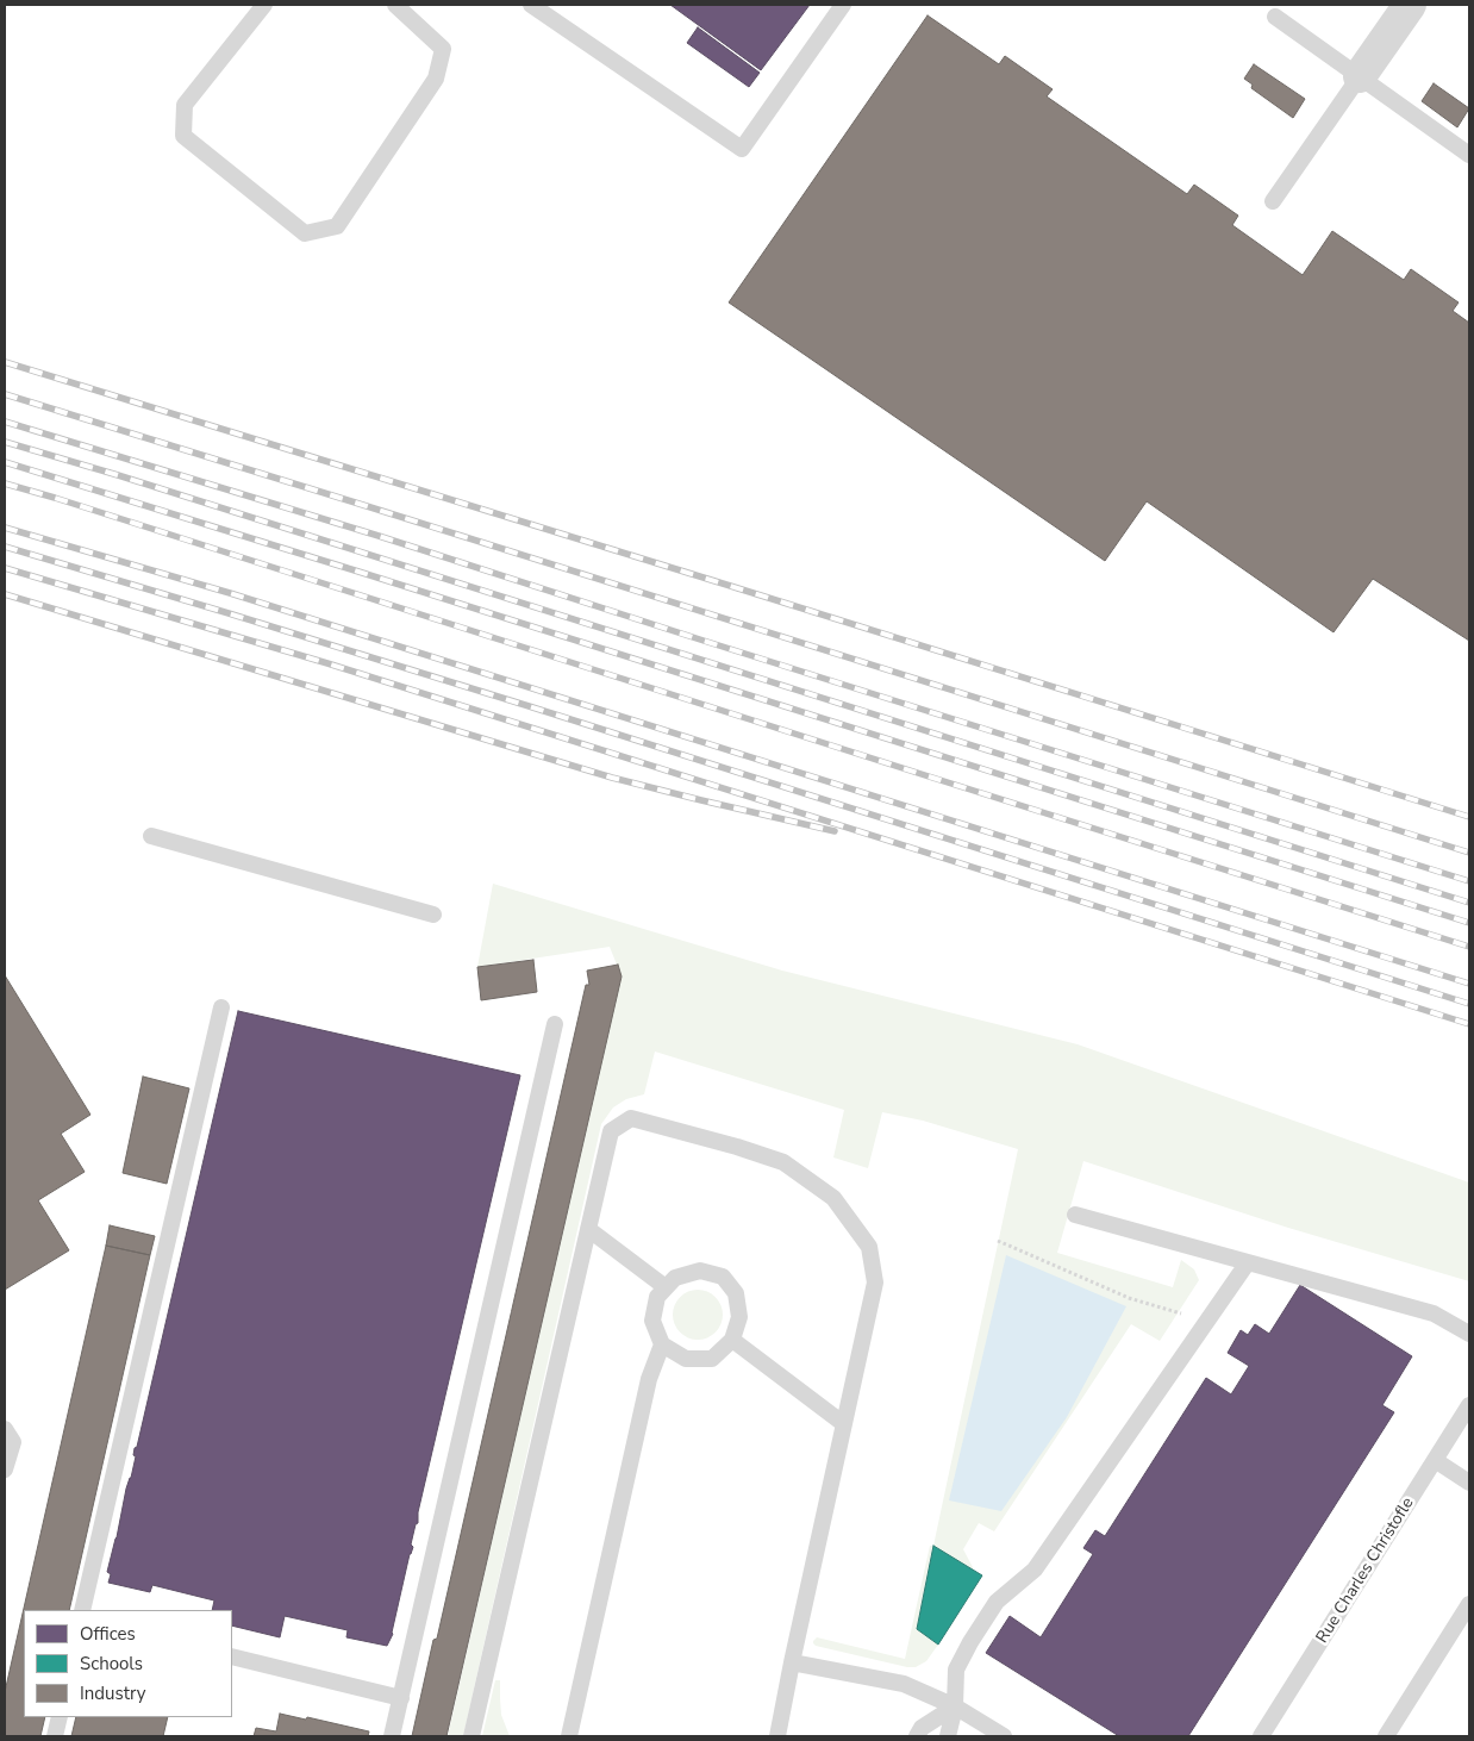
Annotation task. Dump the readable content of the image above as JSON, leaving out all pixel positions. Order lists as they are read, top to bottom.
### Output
{
  "streets": {
    "lane": ["Rue Charles Christofle"]
  },
  "legend": ["Offices", "Schools", "Industry"]
}
